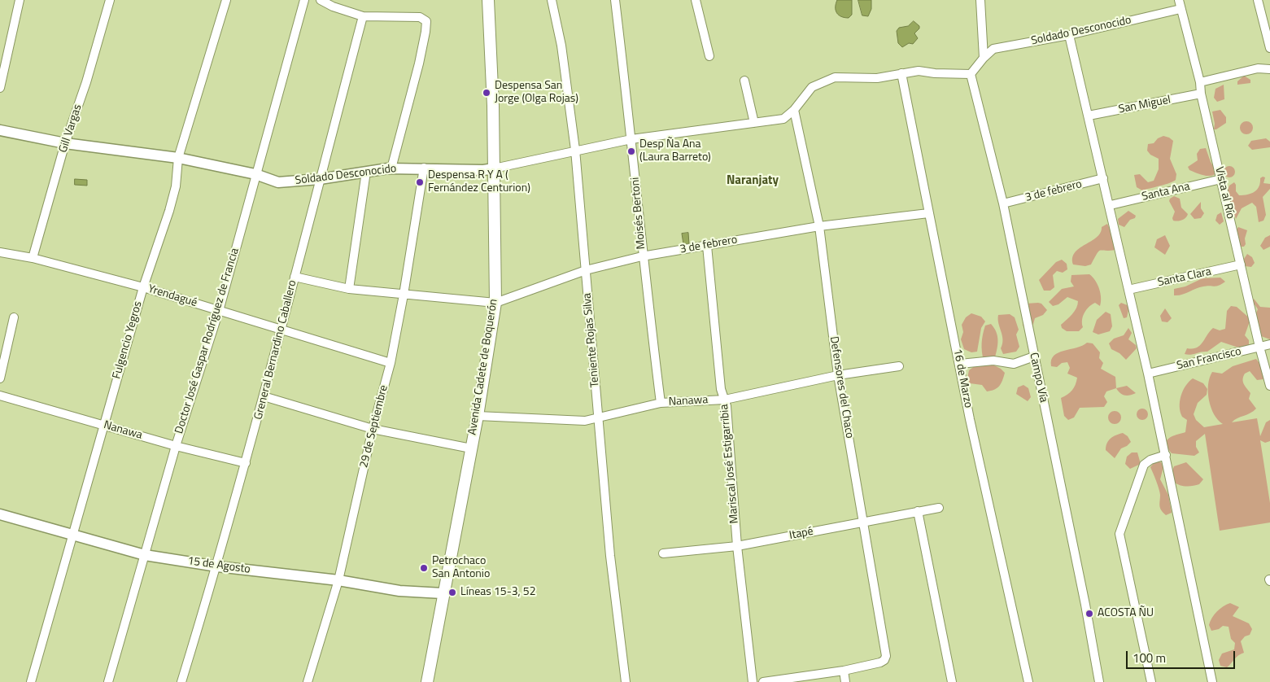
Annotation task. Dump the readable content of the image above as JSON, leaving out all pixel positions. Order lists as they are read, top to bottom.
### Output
{
  "streets": {
    "main road": ["Avenida Cadete de Boquerón"],
    "street": [
      "Soldado Desconocido",
      "San Miguel",
      "Gill Vargas",
      "3 de febrero",
      "Santa Ana",
      "Vista al Río",
      "Moisés Bertoni",
      "Santa Clara",
      "Yrendagué",
      "Fulgencio Yegros",
      "Teniente Rojas Silva",
      "Doctor José Gaspar Rodríguez de Francia",
      "Greneral Bernardino Caballero",
      "San Francisco",
      "Campo Vía",
      "16 de Marzo",
      "Defensores del Chaco",
      "Nanawa",
      "29 de Septiembre",
      "Mariscal José Estigarribia",
      "Itapé",
      "15 de Agosto"
    ]
  },
  "crossings": [
    ["Soldado Desconocido", "Gill Vargas"],
    ["Soldado Desconocido", "Vista al Río"],
    ["Soldado Desconocido", "Moisés Bertoni"],
    ["Soldado Desconocido", "Fulgencio Yegros"],
    ["Soldado Desconocido", "Teniente Rojas Silva"],
    ["Soldado Desconocido", "Doctor José Gaspar Rodríguez de Francia"],
    ["Soldado Desconocido", "Greneral Bernardino Caballero"],
    ["Soldado Desconocido", "Avenida Cadete de Boquerón"],
    ["Soldado Desconocido", "Campo Vía"],
    ["Soldado Desconocido", "16 de Marzo"],
    ["Soldado Desconocido", "Defensores del Chaco"],
    ["Soldado Desconocido", "29 de Septiembre"],
    ["San Miguel", "Vista al Río"],
    ["Gill Vargas", "Yrendagué"],
    ["3 de febrero", "Moisés Bertoni"],
    ["3 de febrero", "Teniente Rojas Silva"],
    ["3 de febrero", "Avenida Cadete de Boquerón"],
    ["3 de febrero", "Campo Vía"],
    ["3 de febrero", "16 de Marzo"],
    ["3 de febrero", "Defensores del Chaco"],
    ["3 de febrero", "Mariscal José Estigarribia"],
    ["Santa Ana", "Vista al Río"],
    ["Vista al Río", "Santa Clara"],
    ["Vista al Río", "San Francisco"],
    ["Moisés Bertoni", "Nanawa"],
    ["Yrendagué", "Fulgencio Yegros"],
    ["Yrendagué", "Doctor José Gaspar Rodríguez de Francia"],
    ["Yrendagué", "Greneral Bernardino Caballero"],
    ["Yrendagué", "29 de Septiembre"],
    ["Fulgencio Yegros", "Nanawa"],
    ["Fulgencio Yegros", "15 de Agosto"],
    ["Teniente Rojas Silva", "Nanawa"],
    ["Doctor José Gaspar Rodríguez de Francia", "Nanawa"],
    ["Doctor José Gaspar Rodríguez de Francia", "15 de Agosto"],
    ["Greneral Bernardino Caballero", "Nanawa"],
    ["Greneral Bernardino Caballero", "15 de Agosto"],
    ["Avenida Cadete de Boquerón", "Nanawa"],
    ["Avenida Cadete de Boquerón", "15 de Agosto"],
    ["Defensores del Chaco", "Nanawa"],
    ["Defensores del Chaco", "Itapé"],
    ["Nanawa", "Mariscal José Estigarribia"],
    ["29 de Septiembre", "15 de Agosto"],
    ["Mariscal José Estigarribia", "Itapé"]
  ],
  "districts": ["Naranjaty"],
  "places": [
    "Despensa San Jorge (Olga Rojas)",
    "Desp Ña Ana (Laura Barreto)",
    "Despensa R Y A ( Fernández Centurion)",
    "Petrochaco San Antonio",
    "Líneas 15-3, 52",
    "ACOSTA ÑU"
  ],
  "scale_bar": "100 m"
}
